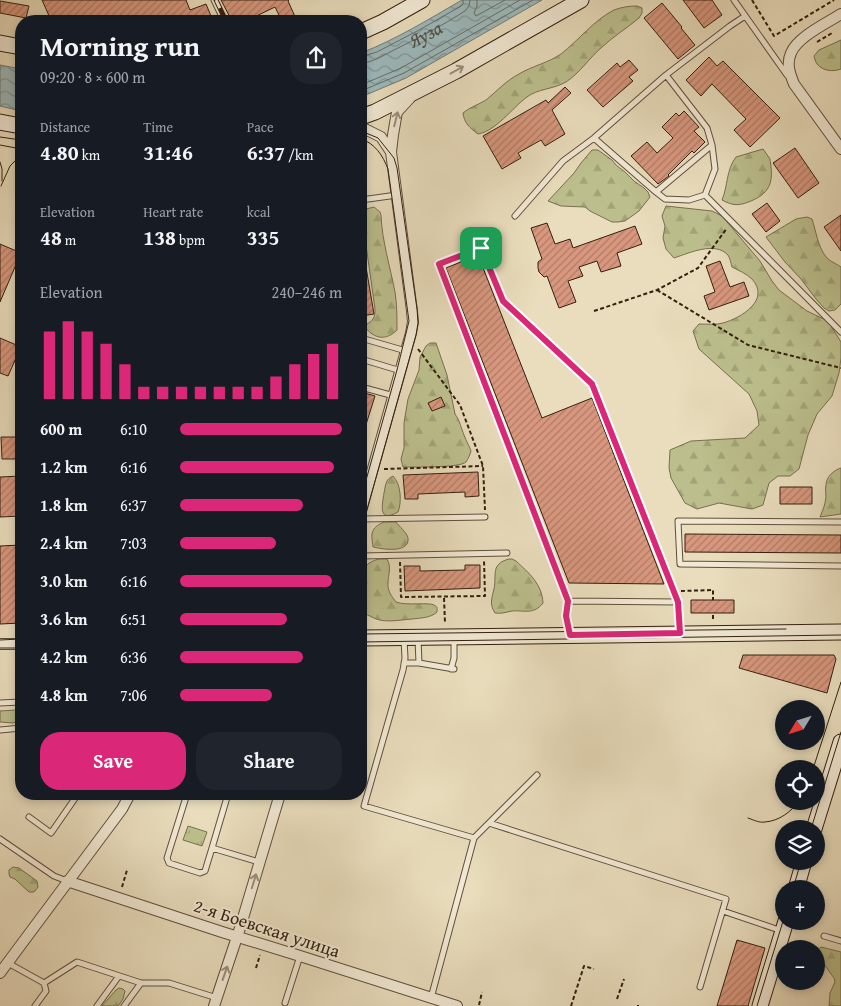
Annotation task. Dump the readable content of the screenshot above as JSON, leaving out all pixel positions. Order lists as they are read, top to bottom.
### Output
{
  "streets": {
    "street": ["2-я Боевская улица"]
  },
  "water": ["Яуза"],
  "north": "bottom left",
  "page": {
    "heading": ["Morning run", "09:20 · 8 × 600 m"],
    "stats": [
      ["Distance", "4.80 km"],
      ["Time", "31:46"],
      ["Pace", "6:37 /km"],
      ["Elevation", "48 m"],
      ["Heart rate", "138 bpm"],
      ["kcal", "335"]
    ],
    "chart": ["Elevation", "240–246 m"],
    "list": [
      {
        "name": "600 m",
        "note": "6:10"
      },
      {
        "name": "1.2 km",
        "note": "6:16"
      },
      {
        "name": "1.8 km",
        "note": "6:37"
      },
      {
        "name": "2.4 km",
        "note": "7:03"
      },
      {
        "name": "3.0 km",
        "note": "6:16"
      },
      {
        "name": "3.6 km",
        "note": "6:51"
      },
      {
        "name": "4.2 km",
        "note": "6:36"
      },
      {
        "name": "4.8 km",
        "note": "7:06"
      }
    ],
    "map_buttons": ["+", "−"],
    "buttons": ["Save", "Share"]
  }
}
